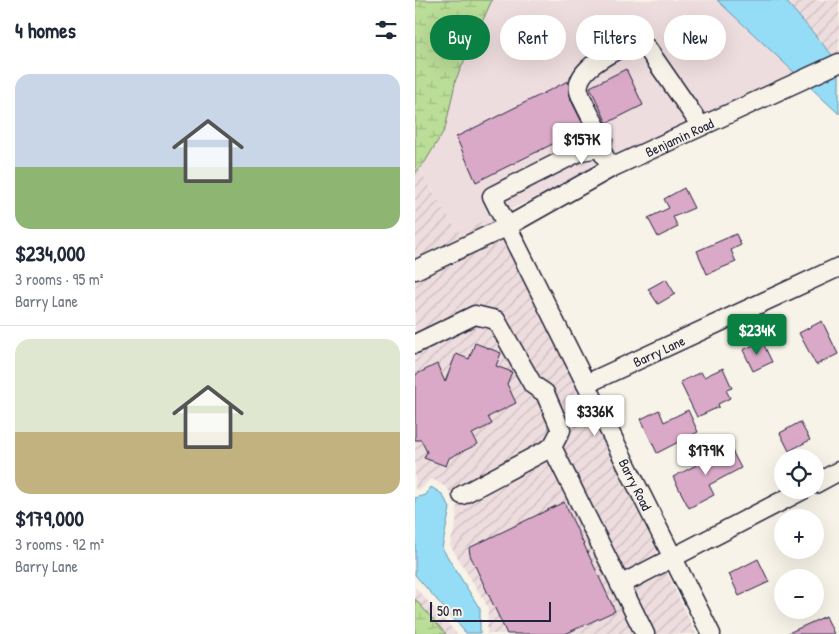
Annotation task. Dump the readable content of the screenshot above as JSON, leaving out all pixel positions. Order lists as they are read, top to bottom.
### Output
{
  "streets": {
    "street": ["Benjamin Road", "Barry Lane", "Barry Road"]
  },
  "crossings": [
    ["Benjamin Road", "Barry Road"],
    ["Barry Lane", "Barry Road"]
  ],
  "scale_bar": "50 m",
  "page": {
    "heading": "4 homes",
    "chip": [
      "Buy",
      "Rent",
      "Filters",
      "New"
    ],
    "list": [
      {
        "name": "$234,000",
        "note": "3 rooms · 95 m² · Barry Lane"
      },
      {
        "name": "$179,000",
        "note": "3 rooms · 92 m² · Barry Lane"
      }
    ],
    "price": [
      "$157K",
      "$234K",
      "$336K",
      "$179K"
    ],
    "map_buttons": ["+", "−"],
    "scale": "50 m"
  }
}
